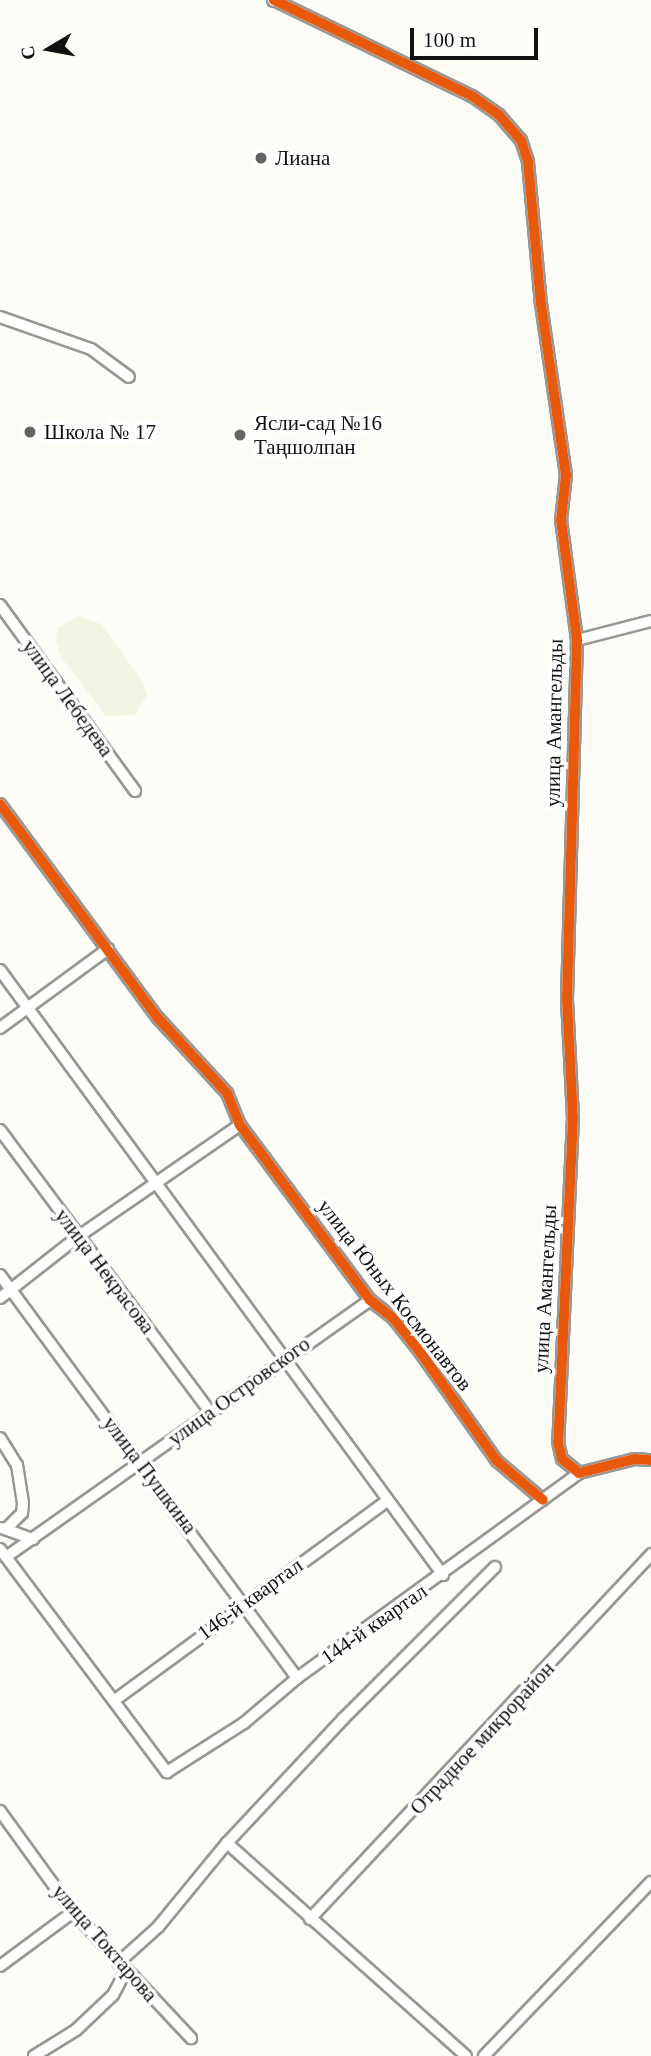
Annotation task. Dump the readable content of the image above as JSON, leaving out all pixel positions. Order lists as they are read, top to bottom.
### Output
{
  "streets": {
    "street": [
      "улица Лебедева",
      "улица Амангельды",
      "улица Некрасова",
      "улица Юных Космонавтов",
      "улица Островского",
      "улица Пушкина",
      "146-й квартал",
      "144-й квартал",
      "Отрадное микрорайон",
      "улица Токтарова"
    ]
  },
  "crossings": [
    ["улица Амангельды", "144-й квартал"],
    ["улица Некрасова", "улица Островского"],
    ["улица Юных Космонавтов", "улица Островского"],
    ["улица Юных Космонавтов", "144-й квартал"],
    ["улица Островского", "улица Пушкина"],
    ["улица Островского", "146-й квартал"],
    ["улица Островского", "144-й квартал"],
    ["улица Пушкина", "146-й квартал"],
    ["улица Пушкина", "144-й квартал"]
  ],
  "places": ["Лиана", "Школа № 17", "Ясли-сад №16 Таңшолпан"],
  "scale_bar": "100 m",
  "north": "left"
}
